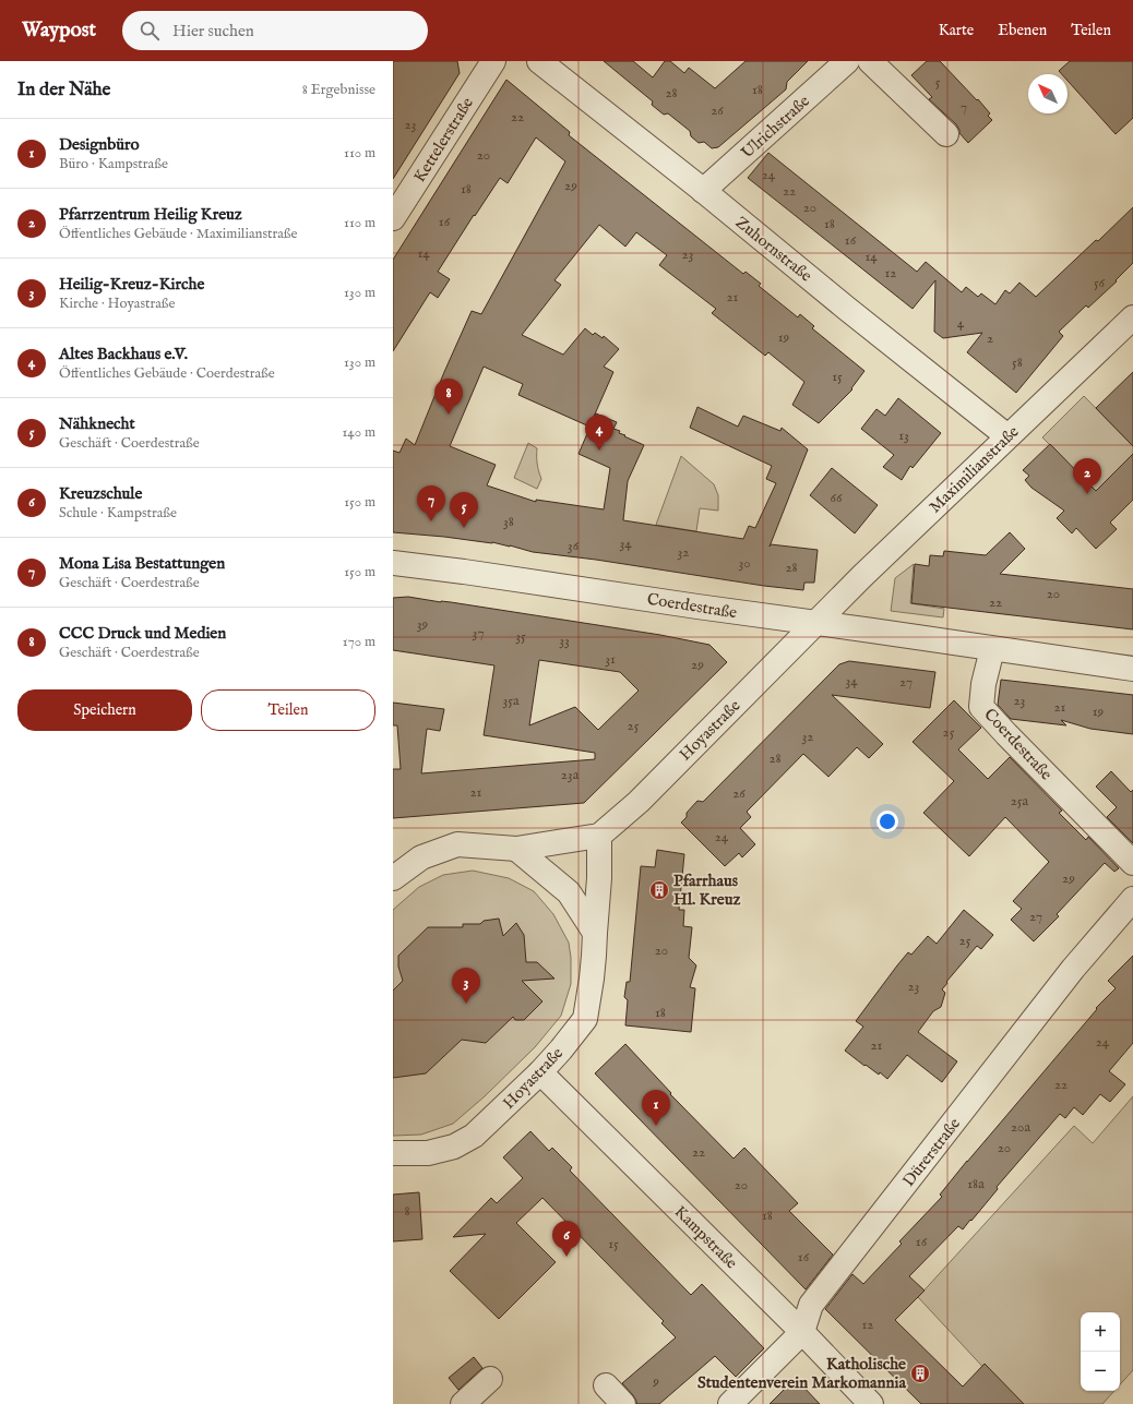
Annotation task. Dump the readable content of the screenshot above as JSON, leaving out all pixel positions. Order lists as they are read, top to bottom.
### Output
{
  "streets": {
    "street": [
      "Ulrichstraße",
      "Kettelerstraße",
      "Zuhornstraße",
      "Maximilianstraße",
      "Coerdestraße",
      "Hoyastraße",
      "Dürerstraße",
      "Kampstraße"
    ]
  },
  "crossings": [
    ["Ulrichstraße", "Zuhornstraße"],
    ["Zuhornstraße", "Maximilianstraße"],
    ["Maximilianstraße", "Coerdestraße"],
    ["Maximilianstraße", "Hoyastraße"],
    ["Coerdestraße", "Hoyastraße"],
    ["Hoyastraße", "Kampstraße"],
    ["Dürerstraße", "Kampstraße"]
  ],
  "places": {
    "building": ["Pfarrhaus Hl. Kreuz", "Katholische Studentenverein Markomannia"]
  },
  "house_numbers": [
    "5",
    "18",
    "28",
    "7",
    "26",
    "22",
    "23",
    "20",
    "24",
    "29",
    "18",
    "22",
    "20",
    "16",
    "18",
    "16",
    "14",
    "23",
    "14",
    "12",
    "56",
    "21",
    "4",
    "19",
    "2",
    "58",
    "15",
    "13",
    "66",
    "38",
    "34",
    "36",
    "32",
    "30",
    "28",
    "20",
    "22",
    "39",
    "37",
    "35",
    "33",
    "31",
    "29",
    "34",
    "27",
    "35a",
    "23",
    "21",
    "19",
    "25",
    "25",
    "32",
    "28",
    "23a",
    "21",
    "26",
    "25a",
    "24",
    "29",
    "27",
    "25",
    "20",
    "23",
    "18",
    "24",
    "21",
    "22",
    "20a",
    "20",
    "22",
    "18a",
    "20",
    "8",
    "18",
    "16",
    "15",
    "16",
    "12",
    "9"
  ],
  "north": "top left",
  "page": {
    "header": "Waypost",
    "search": "Hier suchen",
    "nav": ["Karte", "Ebenen", "Teilen"],
    "heading": ["In der Nähe", "8 Ergebnisse"],
    "list": [
      {
        "mark": "1",
        "name": "Designbüro",
        "note": "Büro · Kampstraße",
        "value": "110 m"
      },
      {
        "mark": "2",
        "name": "Pfarrzentrum Heilig Kreuz",
        "note": "Öffentliches Gebäude · Maximilianstraße",
        "value": "110 m"
      },
      {
        "mark": "3",
        "name": "Heilig-Kreuz-Kirche",
        "note": "Kirche · Hoyastraße",
        "value": "130 m"
      },
      {
        "mark": "4",
        "name": "Altes Backhaus e.V.",
        "note": "Öffentliches Gebäude · Coerdestraße",
        "value": "130 m"
      },
      {
        "mark": "5",
        "name": "Nähknecht",
        "note": "Geschäft · Coerdestraße",
        "value": "140 m"
      },
      {
        "mark": "6",
        "name": "Kreuzschule",
        "note": "Schule · Kampstraße",
        "value": "150 m"
      },
      {
        "mark": "7",
        "name": "Mona Lisa Bestattungen",
        "note": "Geschäft · Coerdestraße",
        "value": "150 m"
      },
      {
        "mark": "8",
        "name": "CCC Druck und Medien",
        "note": "Geschäft · Coerdestraße",
        "value": "170 m"
      }
    ],
    "pins": [
      "8",
      "4",
      "2",
      "7",
      "5",
      "3",
      "1",
      "6"
    ],
    "buttons": ["Speichern", "Teilen"],
    "map_buttons": ["+", "−"]
  }
}
